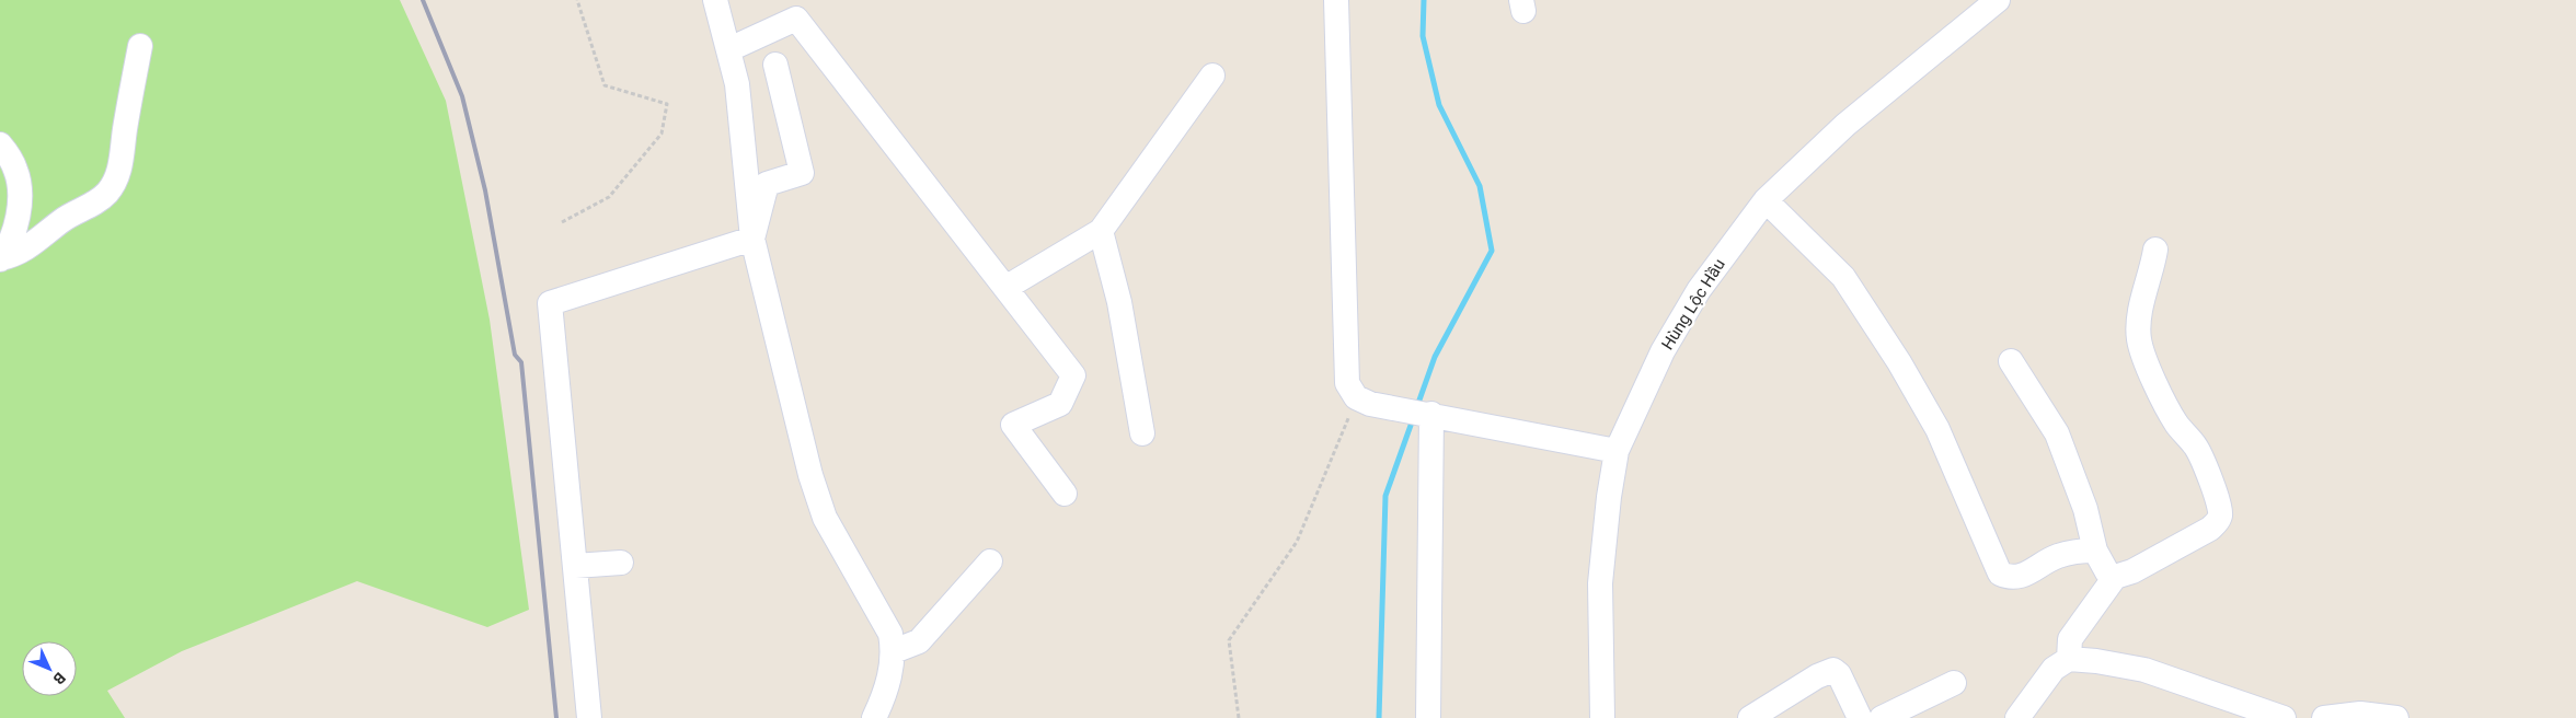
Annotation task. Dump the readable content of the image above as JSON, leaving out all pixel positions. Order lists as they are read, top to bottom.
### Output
{
  "streets": {
    "street": ["Hùng Lộc Hầu"]
  },
  "north": "bottom right"
}
